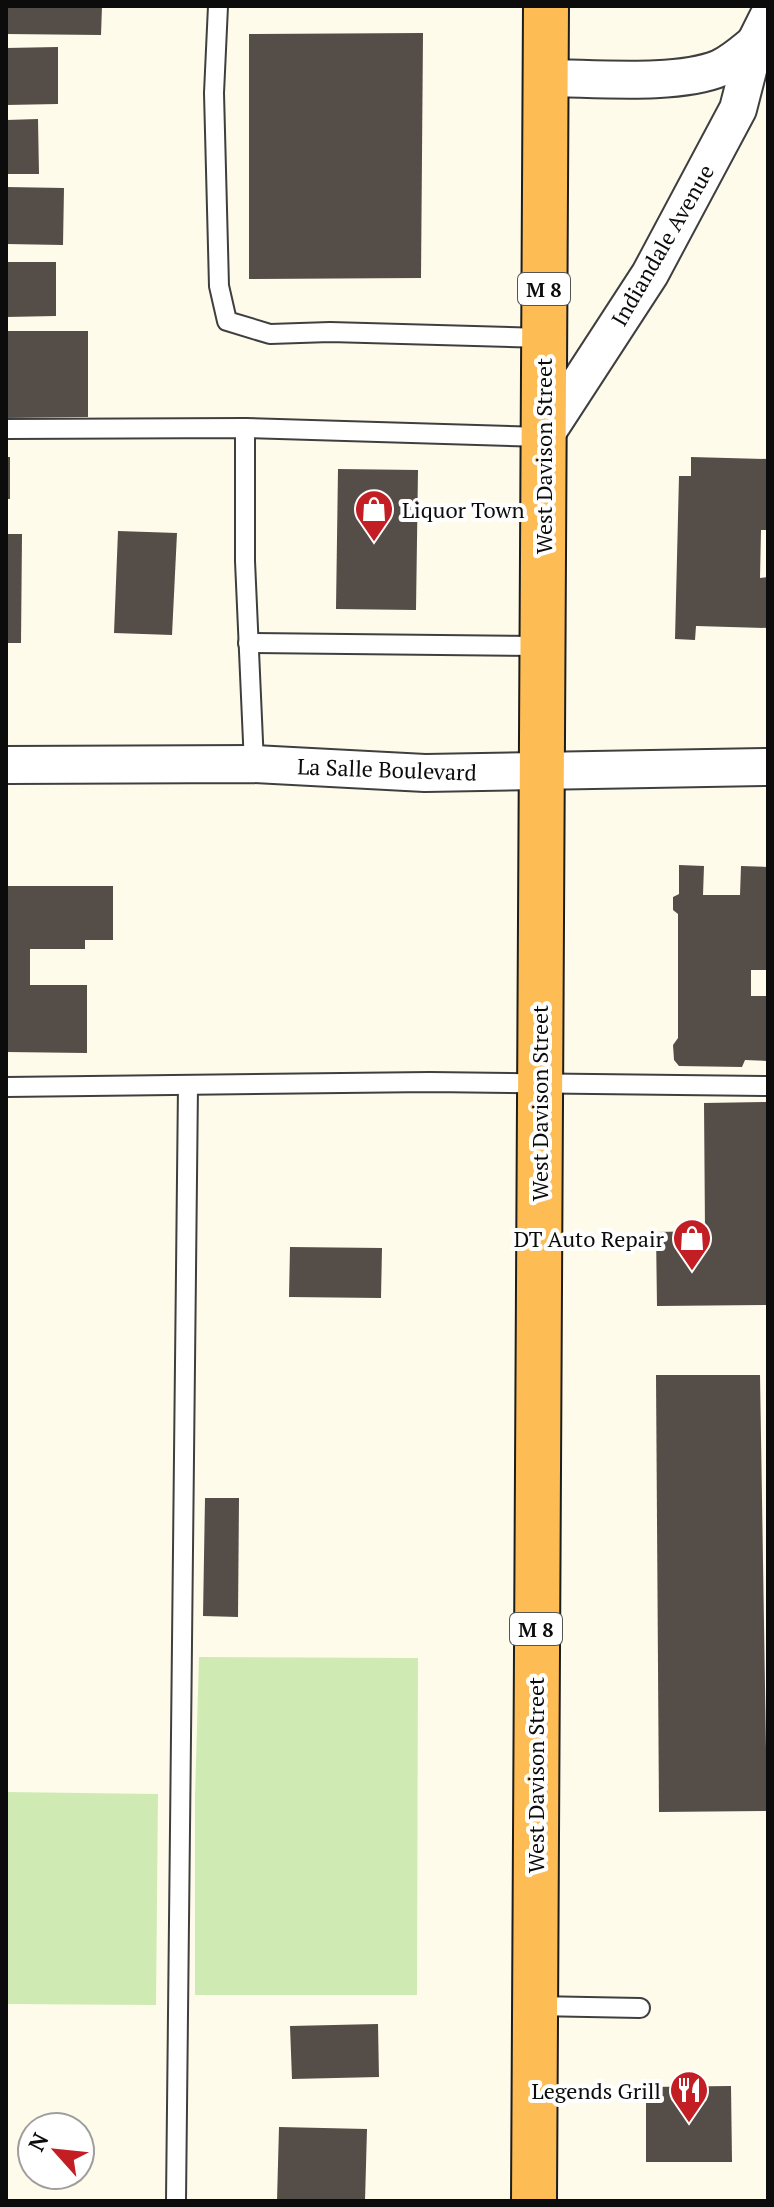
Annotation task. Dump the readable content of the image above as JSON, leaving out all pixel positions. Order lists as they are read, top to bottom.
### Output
{
  "streets": {
    "highway": ["M 8", "West Davison Street"],
    "street": ["Indiandale Avenue", "La Salle Boulevard"]
  },
  "crossings": [
    ["Indiandale Avenue", "West Davison Street"],
    ["West Davison Street", "La Salle Boulevard"]
  ],
  "places": {
    "shop": ["Liquor Town", "DT Auto Repair"],
    "restaurant": ["Legends Grill"]
  },
  "north": "top left"
}
